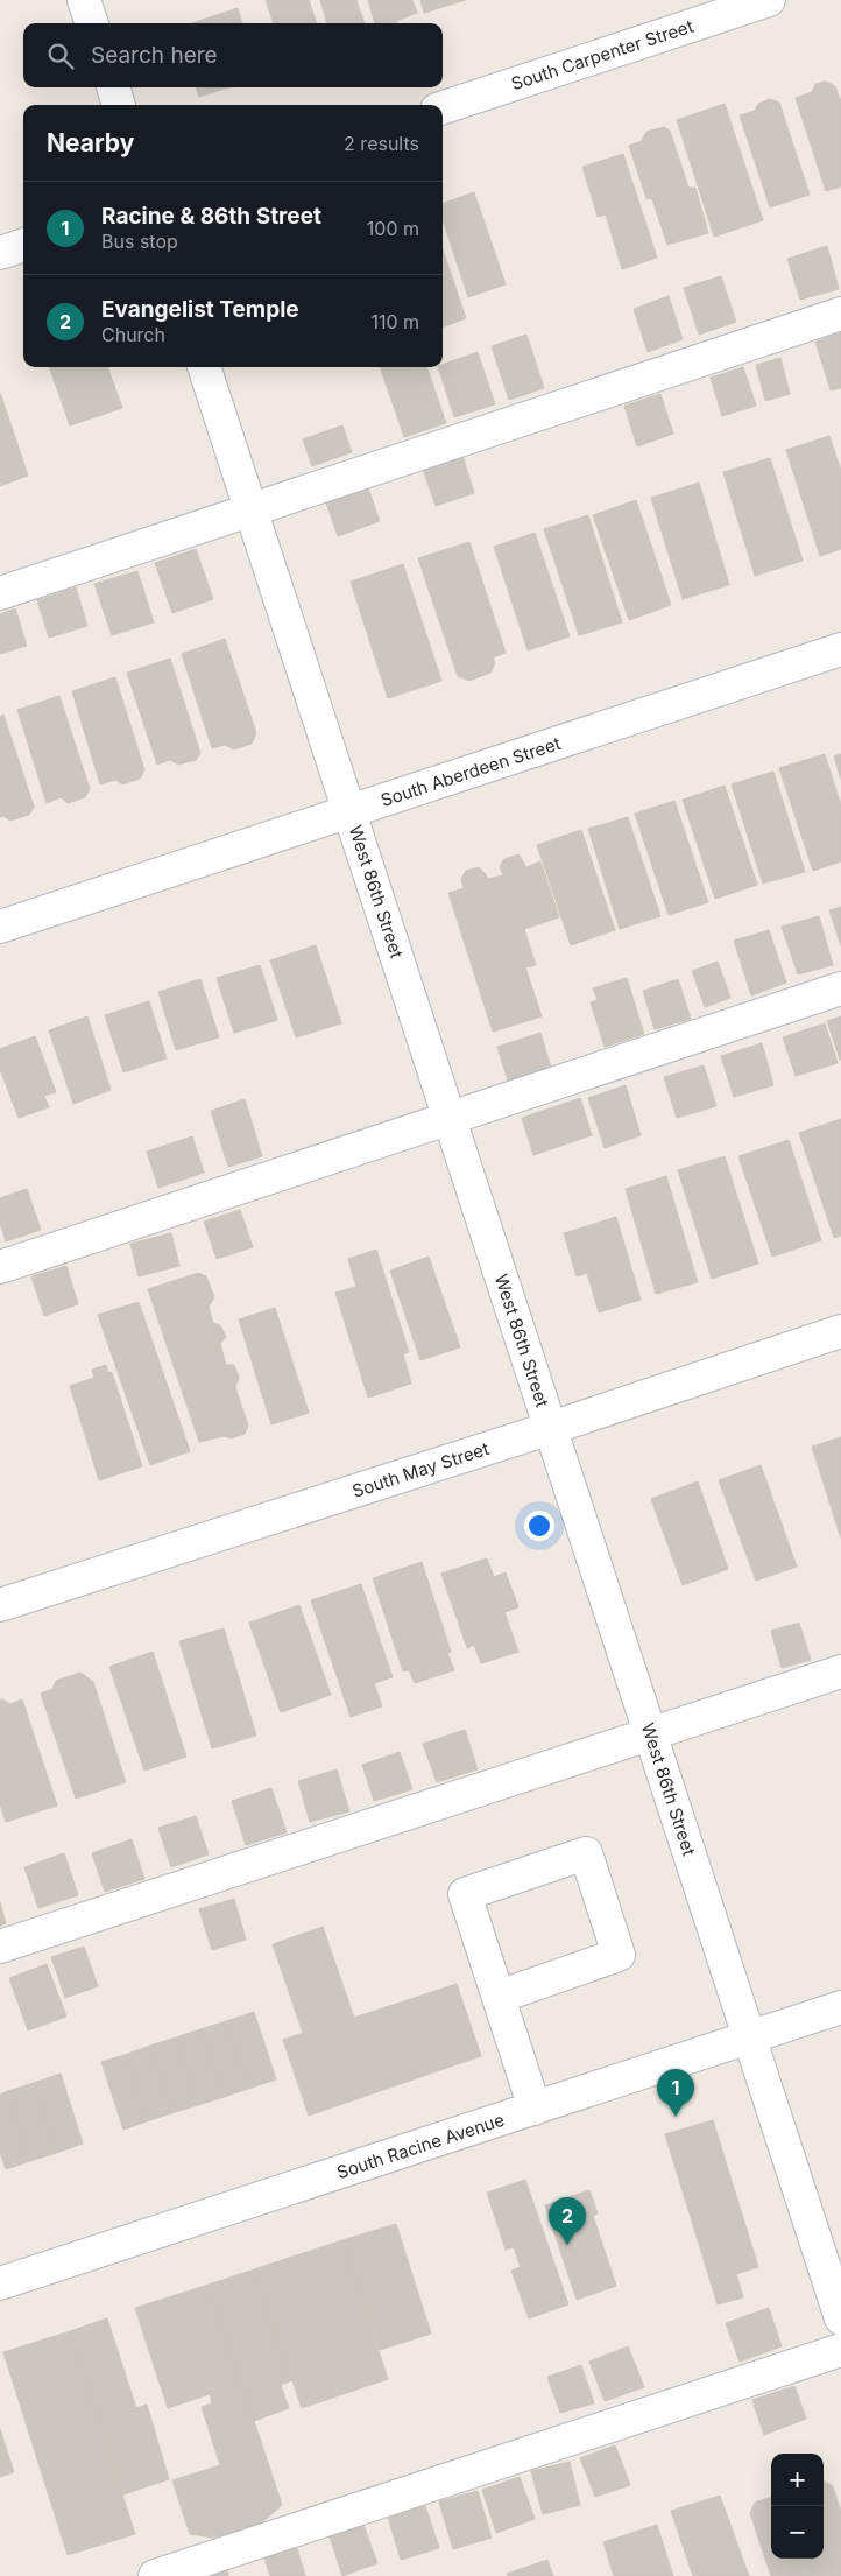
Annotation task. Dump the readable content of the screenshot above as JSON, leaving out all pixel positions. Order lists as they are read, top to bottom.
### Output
{
  "streets": {
    "street": [
      "South Carpenter Street",
      "South Aberdeen Street",
      "West 86th Street",
      "South May Street",
      "South Racine Avenue"
    ]
  },
  "crossings": [
    ["South Aberdeen Street", "West 86th Street"],
    ["West 86th Street", "South May Street"],
    ["West 86th Street", "South Racine Avenue"]
  ],
  "page": {
    "search": "Search here",
    "heading": ["Nearby", "2 results"],
    "list": [
      {
        "mark": "1",
        "name": "Racine & 86th Street",
        "note": "Bus stop",
        "value": "100 m"
      },
      {
        "mark": "2",
        "name": "Evangelist Temple",
        "note": "Church",
        "value": "110 m"
      }
    ],
    "pins": ["1", "2"],
    "map_buttons": ["+", "−"]
  }
}
